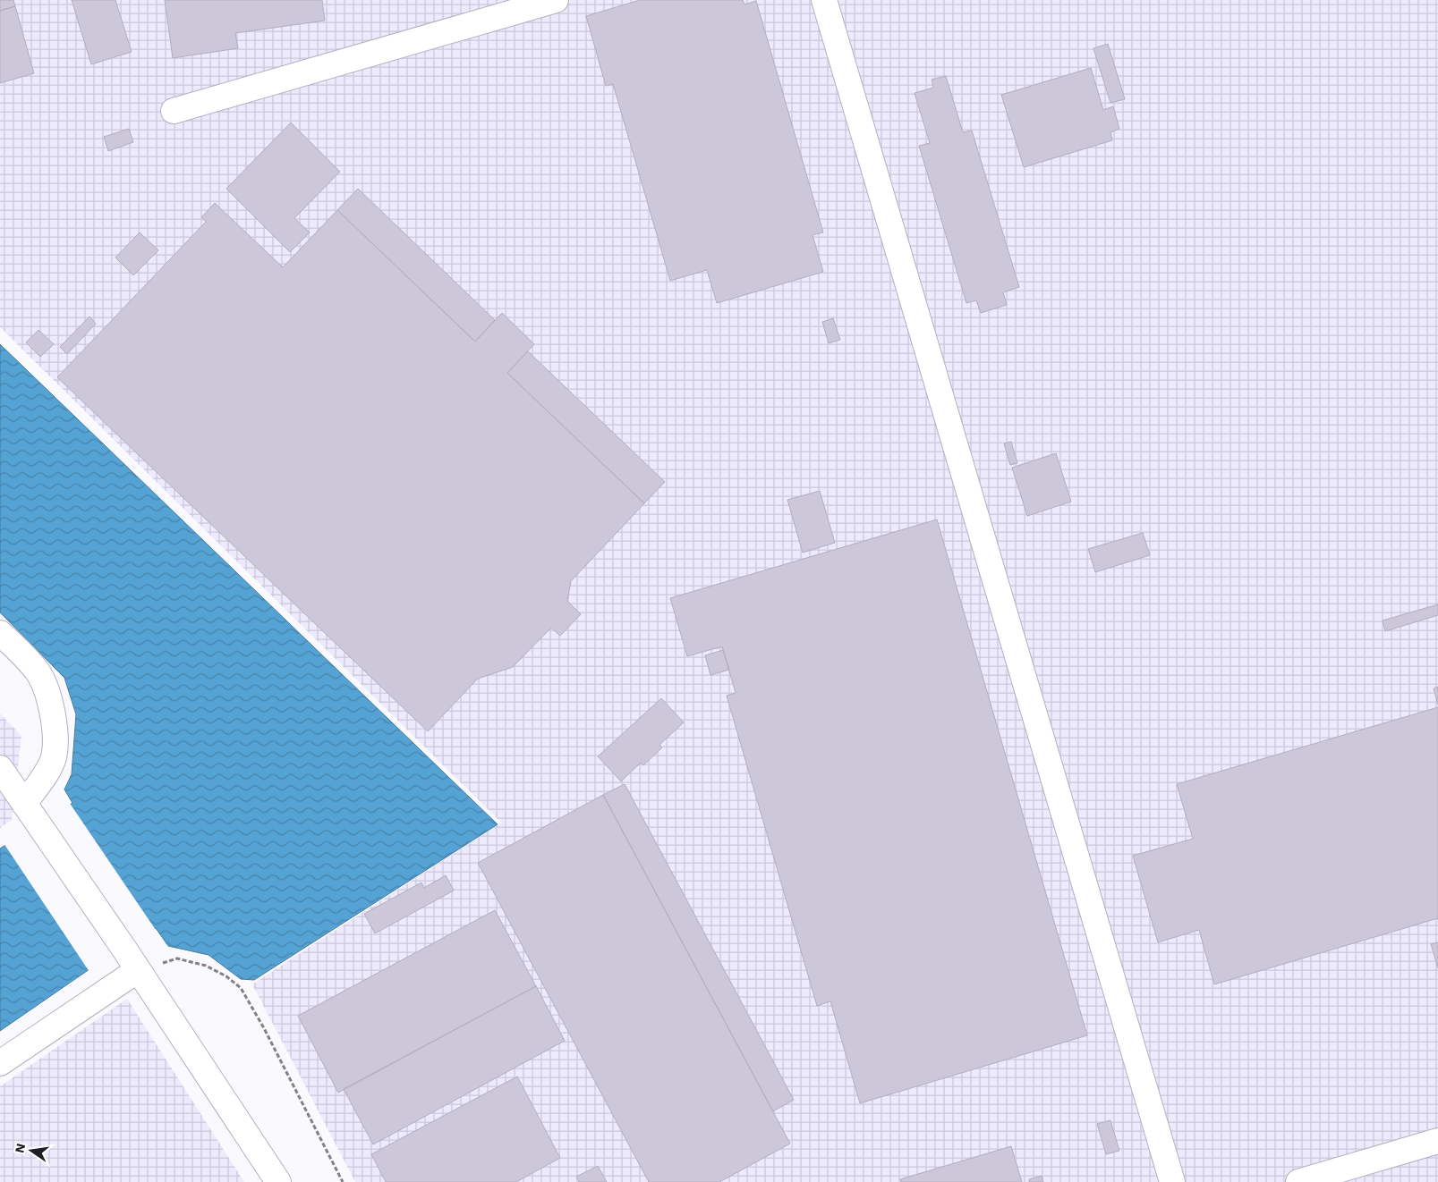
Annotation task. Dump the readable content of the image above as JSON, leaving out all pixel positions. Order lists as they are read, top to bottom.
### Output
{
  "north": "left"
}
